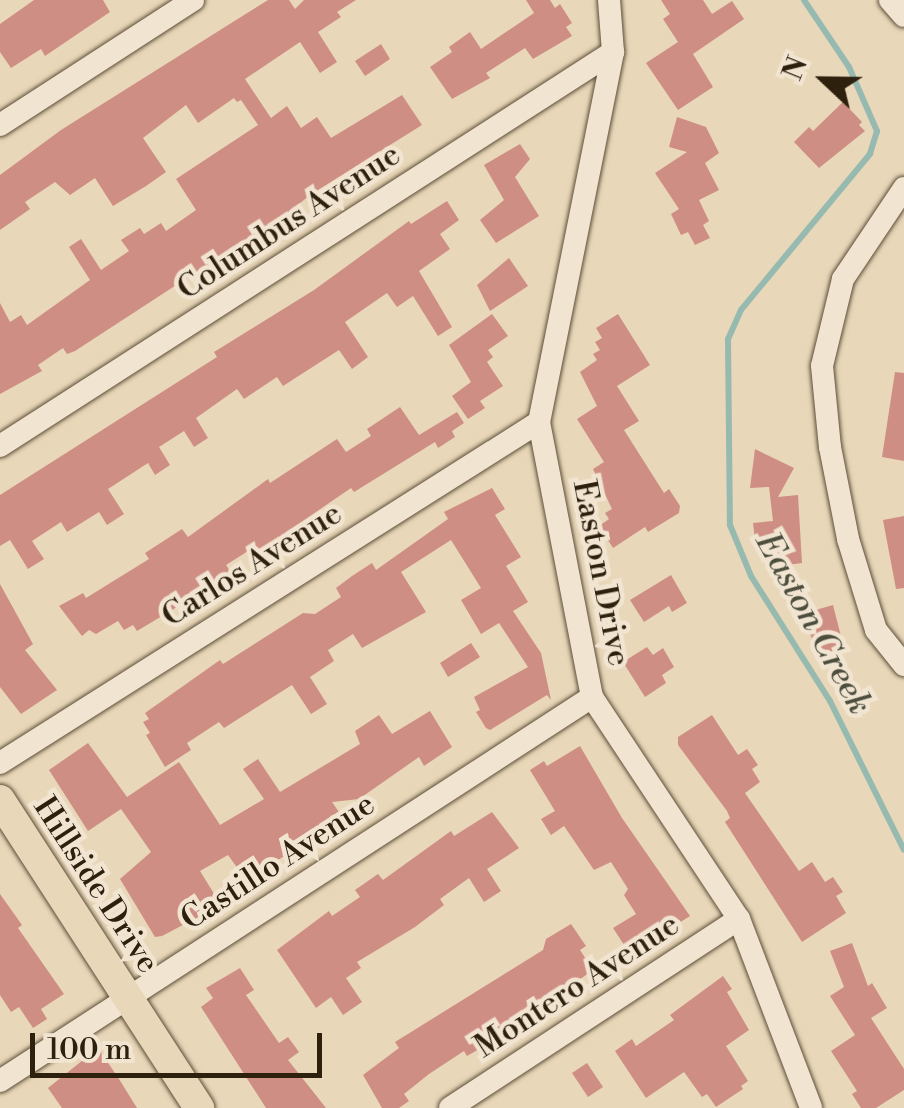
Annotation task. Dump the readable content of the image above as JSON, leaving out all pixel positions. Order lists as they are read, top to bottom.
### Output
{
  "streets": {
    "main road": ["Hillside Drive"],
    "street": [
      "Columbus Avenue",
      "Carlos Avenue",
      "Easton Drive",
      "Castillo Avenue",
      "Montero Avenue"
    ]
  },
  "crossings": [
    ["Columbus Avenue", "Easton Drive"],
    ["Carlos Avenue", "Easton Drive"],
    ["Easton Drive", "Castillo Avenue"],
    ["Easton Drive", "Montero Avenue"],
    ["Castillo Avenue", "Hillside Drive"]
  ],
  "water": ["Easton Creek"],
  "scale_bar": "100 m",
  "north": "left"
}
